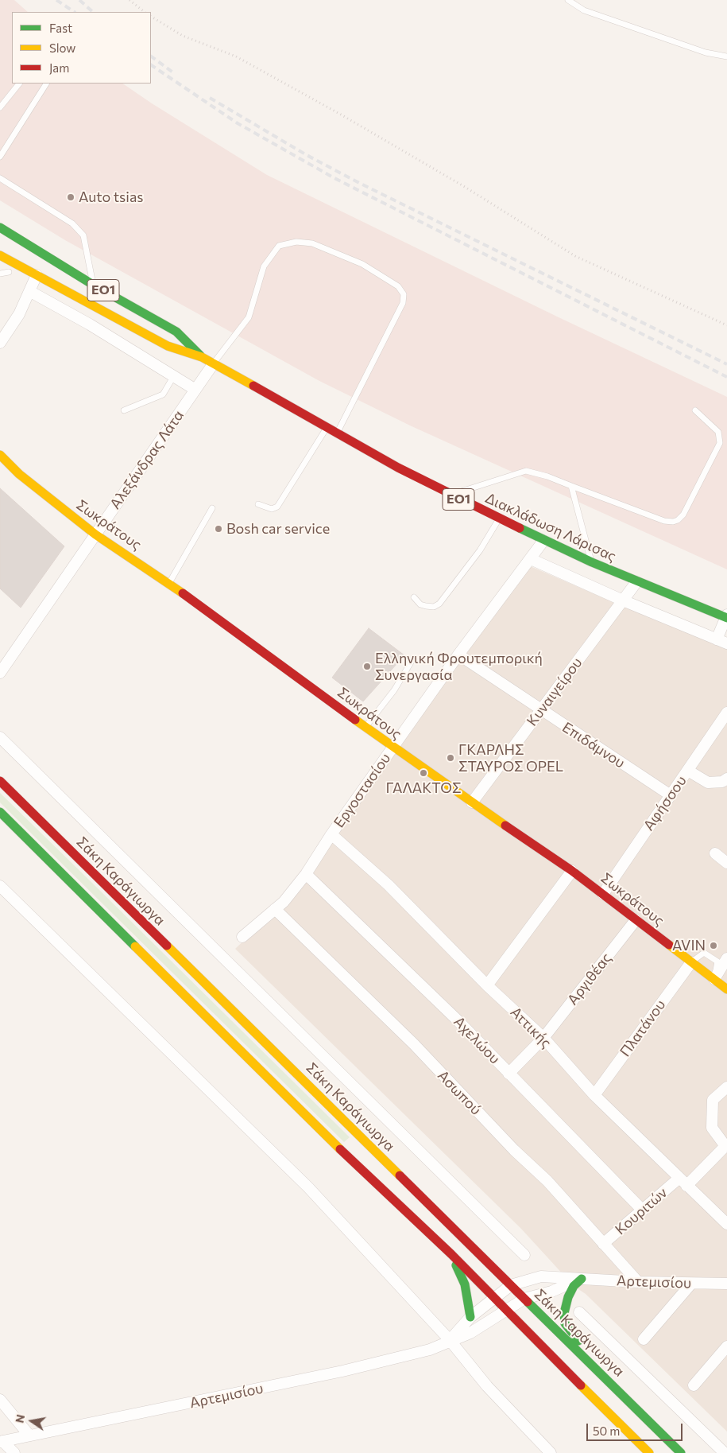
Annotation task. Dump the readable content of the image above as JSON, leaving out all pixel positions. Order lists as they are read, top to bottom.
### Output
{
  "streets": {
    "main road": [
      "ΕΟ1",
      "Σωκράτους",
      "Διακλάδωση Λάρισας",
      "Σάκη Καράγιωργα"
    ],
    "street": [
      "Αλεξάνδρας Λάτα",
      "Κυναιγείρου",
      "Επιδάμνου",
      "Εργοστασίου",
      "Αφήσσου",
      "Αργιθέας",
      "Αττικής",
      "Πλατάνου",
      "Αχελώου",
      "Ασωπού",
      "Κουριτών",
      "Αρτεμισίου"
    ]
  },
  "crossings": [
    ["Αλεξάνδρας Λάτα", "Σωκράτους"],
    ["Αλεξάνδρας Λάτα", "Διακλάδωση Λάρισας"],
    ["Σωκράτους", "Κυναιγείρου"],
    ["Σωκράτους", "Εργοστασίου"],
    ["Σωκράτους", "Αφήσσου"],
    ["Σωκράτους", "Αργιθέας"],
    ["Σωκράτους", "Πλατάνου"],
    ["Διακλάδωση Λάρισας", "Κυναιγείρου"],
    ["Διακλάδωση Λάρισας", "Εργοστασίου"],
    ["Κυναιγείρου", "Επιδάμνου"],
    ["Επιδάμνου", "Εργοστασίου"],
    ["Επιδάμνου", "Αφήσσου"],
    ["Εργοστασίου", "Αττικής"],
    ["Εργοστασίου", "Αχελώου"],
    ["Εργοστασίου", "Ασωπού"],
    ["Σάκη Καράγιωργα", "Αρτεμισίου"],
    ["Αργιθέας", "Αττικής"],
    ["Αργιθέας", "Αχελώου"],
    ["Αττικής", "Πλατάνου"],
    ["Αττικής", "Κουριτών"],
    ["Αχελώου", "Κουριτών"],
    ["Ασωπού", "Κουριτών"],
    ["Ασωπού", "Αρτεμισίου"]
  ],
  "places": [
    "Auto tsias",
    "Bosh car service",
    "Ελληνική Φρουτεμπορική Συνεργασία",
    "ΓΚΑΡΛΗΣ ΣΤΑΥΡΟΣ OPEL",
    "ΓΑΛΑΚΤΟΣ",
    "AVIN"
  ],
  "legend": ["Fast", "Slow", "Jam"],
  "scale_bar": "50 m",
  "north": "left"
}
